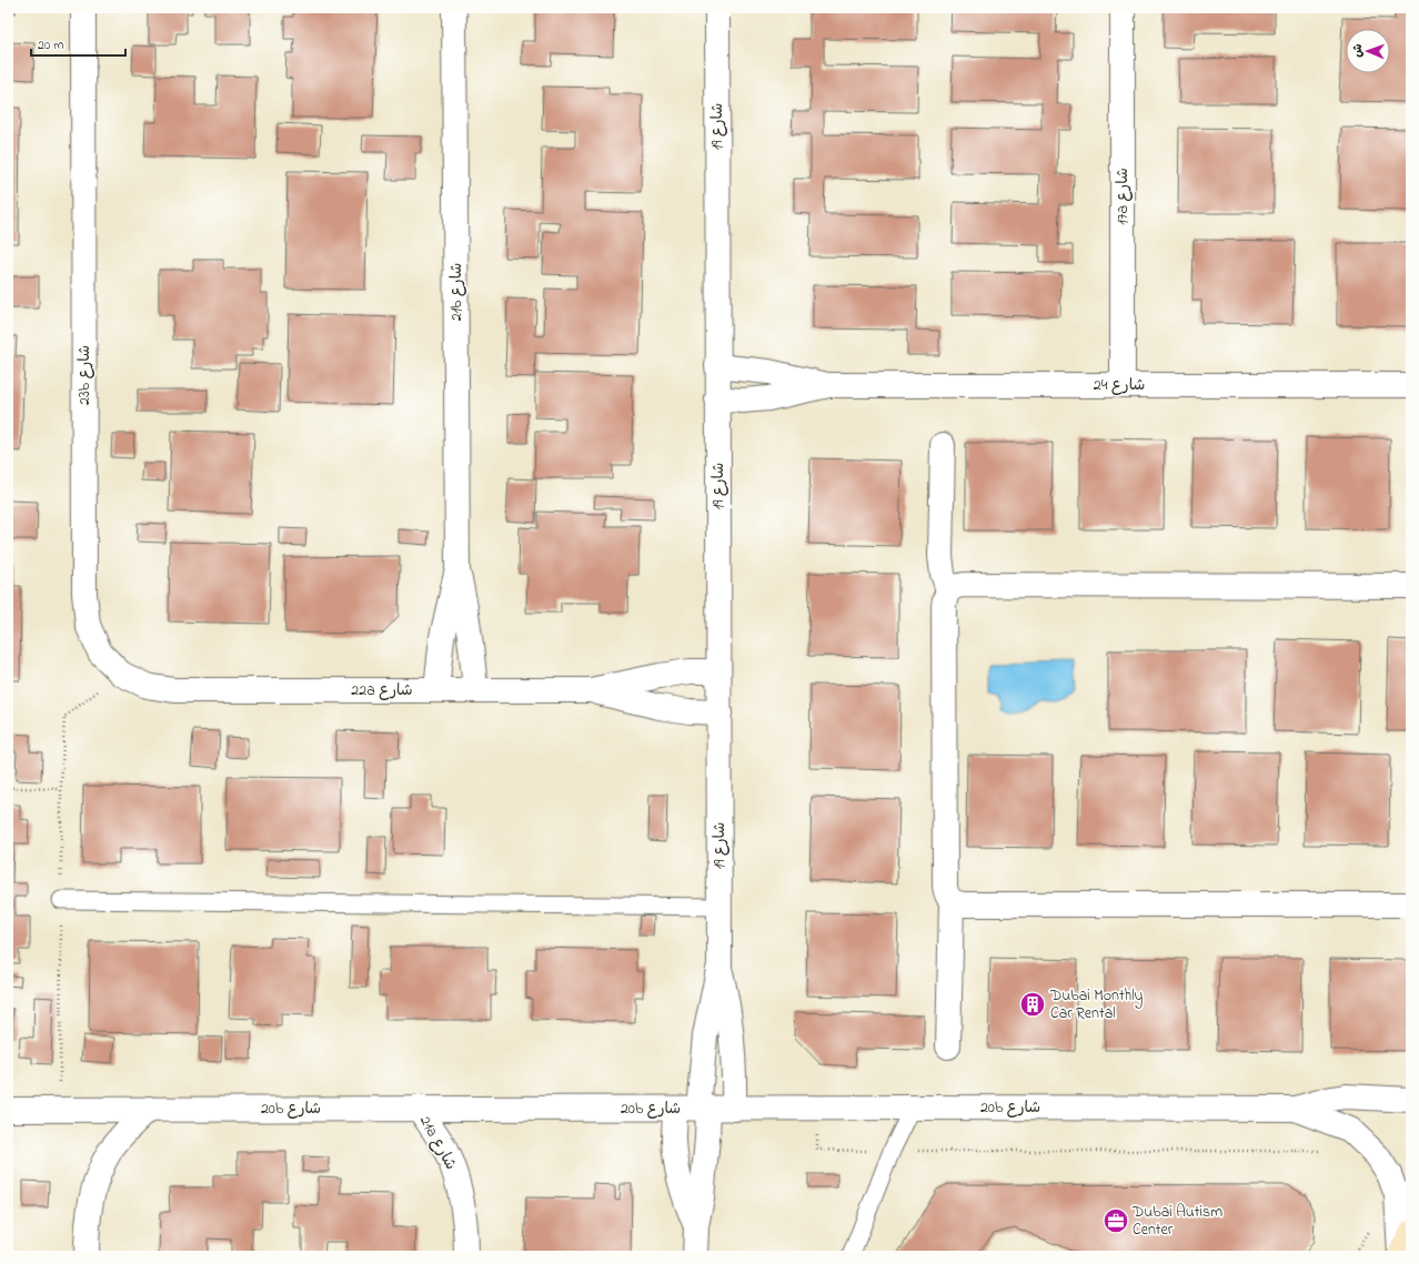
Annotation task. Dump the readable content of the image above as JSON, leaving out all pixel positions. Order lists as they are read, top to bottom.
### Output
{
  "streets": {
    "street": [
      "شارع 19",
      "17a شارع",
      "21b شارع",
      "23b شارع",
      "شارع 24",
      "22a شارع",
      "20b شارع",
      "21a شارع"
    ]
  },
  "crossings": [
    ["شارع 19", "22a شارع"],
    ["شارع 19", "20b شارع"],
    ["17a شارع", "شارع 24"],
    ["21b شارع", "22a شارع"],
    ["23b شارع", "22a شارع"],
    ["20b شارع", "21a شارع"]
  ],
  "places": {
    "building": ["Dubai Monthly Car Rental"],
    "office": ["Dubai Autism Center"]
  },
  "scale_bar": "20 m",
  "north": "left"
}
